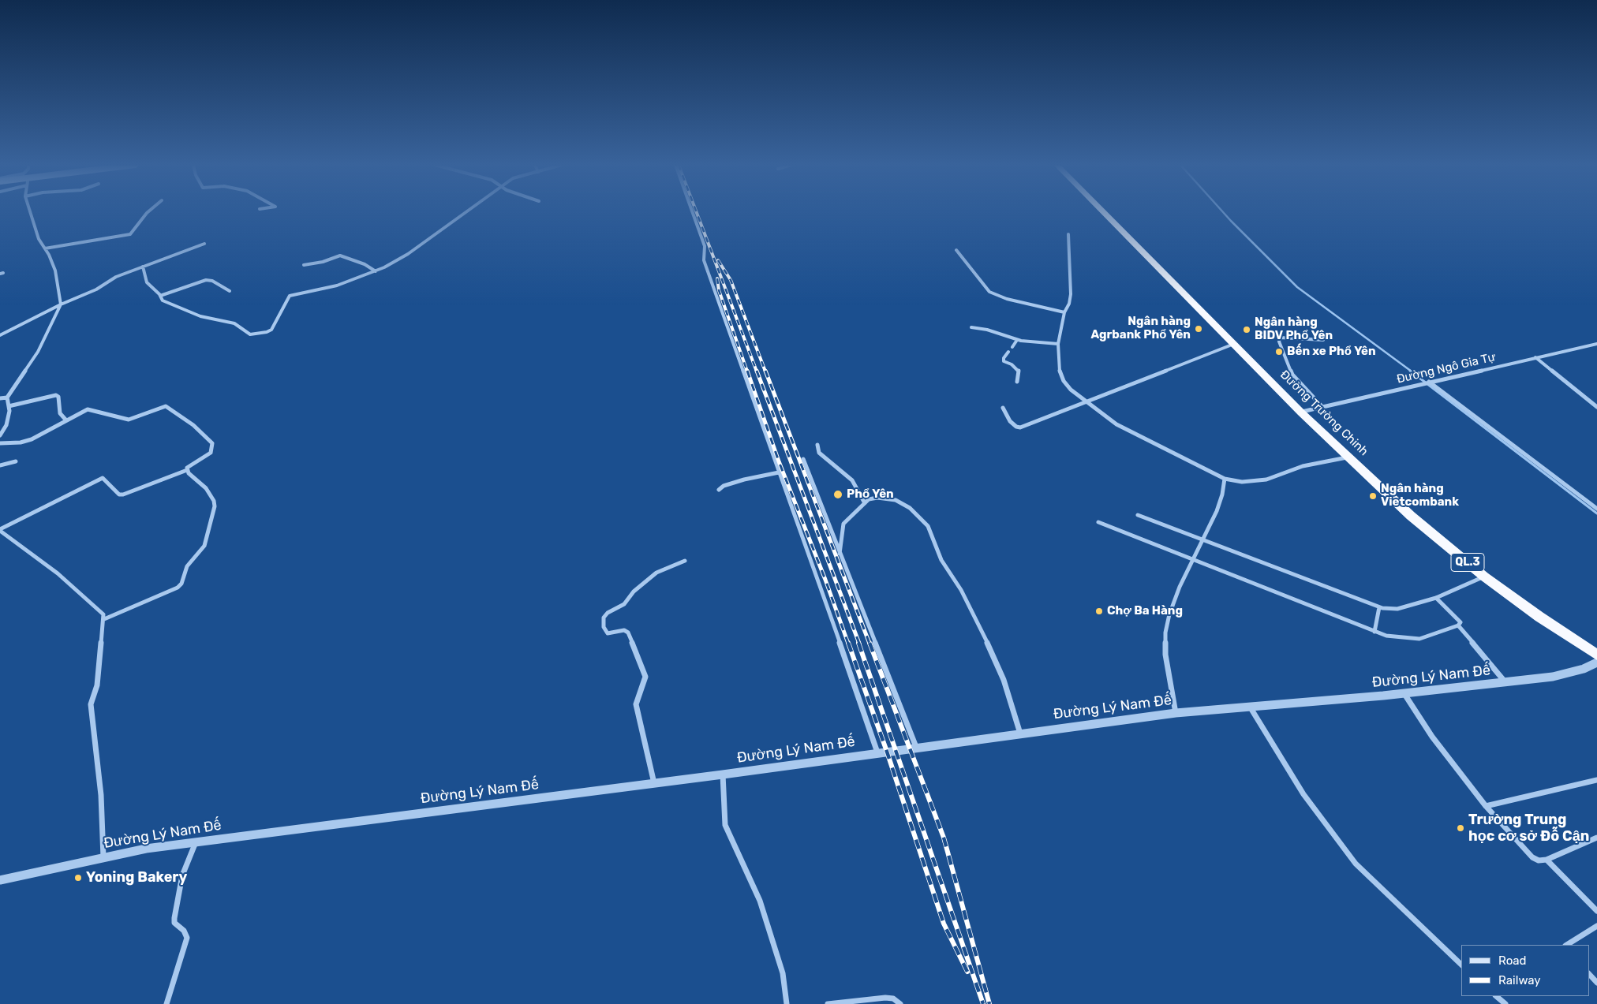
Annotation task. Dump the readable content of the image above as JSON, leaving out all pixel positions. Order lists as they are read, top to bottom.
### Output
{
  "streets": {
    "highway": ["Đường Trường Chinh", "QL.3"],
    "street": ["Đường Ngô Gia Tự", "Đường Lý Nam Đế"]
  },
  "crossings": [
    ["Đường Ngô Gia Tự", "Đường Trường Chinh"]
  ],
  "places": [
    "Ngân hàng Agrbank Phổ Yên",
    "Ngân hàng BIDV Phổ Yên",
    "Bến xe Phổ Yên",
    "Phổ Yên",
    "Ngân hàng Vietcombank",
    "Chợ Ba Hàng",
    "Trường Trung học cơ sở Đỗ Cận",
    "Yoning Bakery"
  ],
  "legend": ["Road", "Railway"]
}
